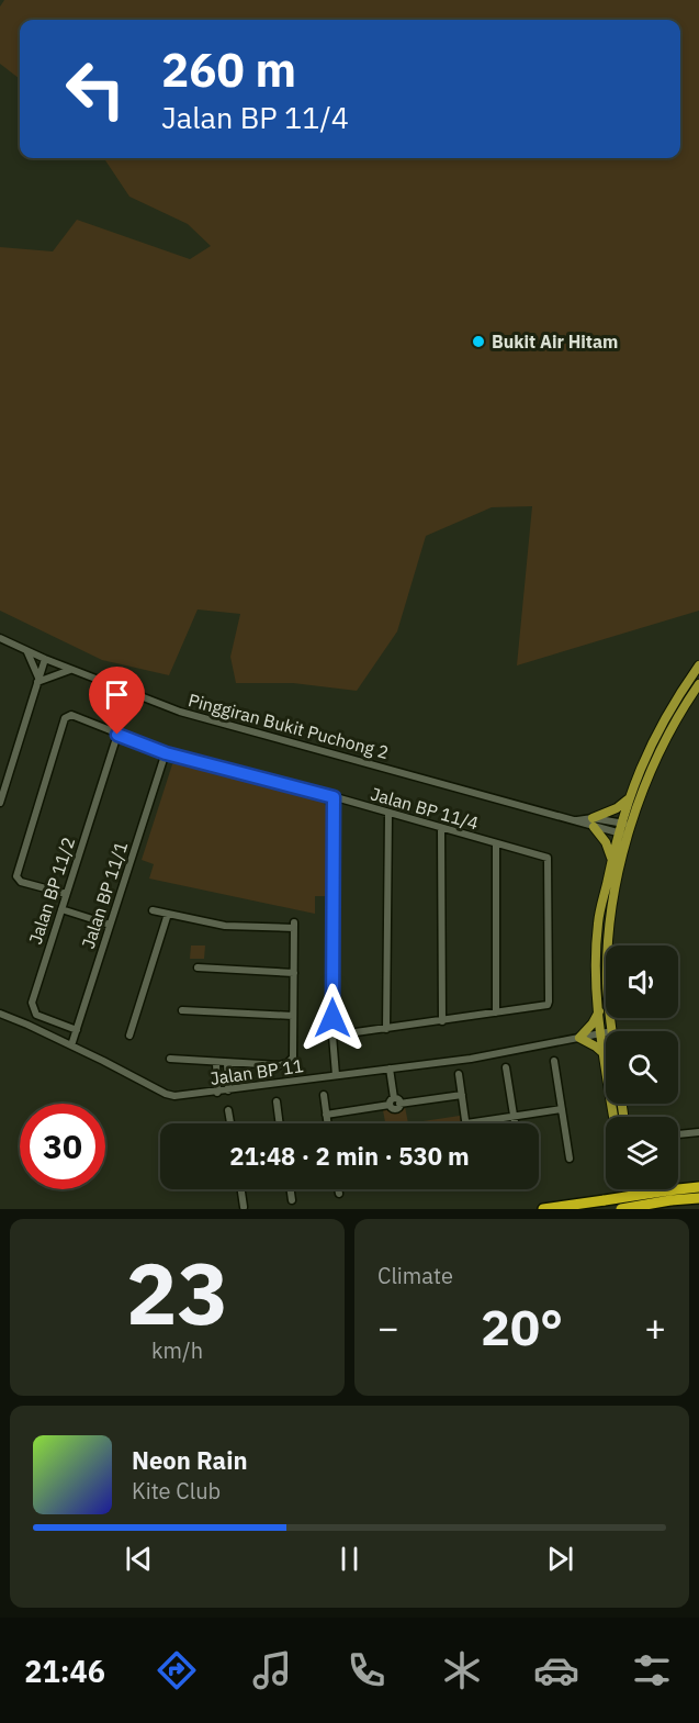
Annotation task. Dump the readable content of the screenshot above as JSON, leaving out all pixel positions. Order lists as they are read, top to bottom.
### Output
{
  "streets": {
    "street": [
      "Pinggiran Bukit Puchong 2",
      "Jalan BP 11/4",
      "Jalan BP 11/2",
      "Jalan BP 11/1",
      "Jalan BP 11"
    ]
  },
  "crossings": [
    ["Jalan BP 11/4", "Jalan BP 11/2"],
    ["Jalan BP 11/4", "Jalan BP 11/1"],
    ["Jalan BP 11/2", "Jalan BP 11/1"],
    ["Jalan BP 11/1", "Jalan BP 11"]
  ],
  "places": ["Bukit Air Hitam"],
  "page": {
    "turn": ["260 m", "Jalan BP 11/4"],
    "limit": "30",
    "trip": "21:48 · 2 min · 530 m",
    "tile": [
      ["23", "km/h"],
      "Climate"
    ],
    "heat": ["−", "20°", "+"],
    "song": ["Neon Rain", "Kite Club"],
    "tabs": "21:46"
  }
}
